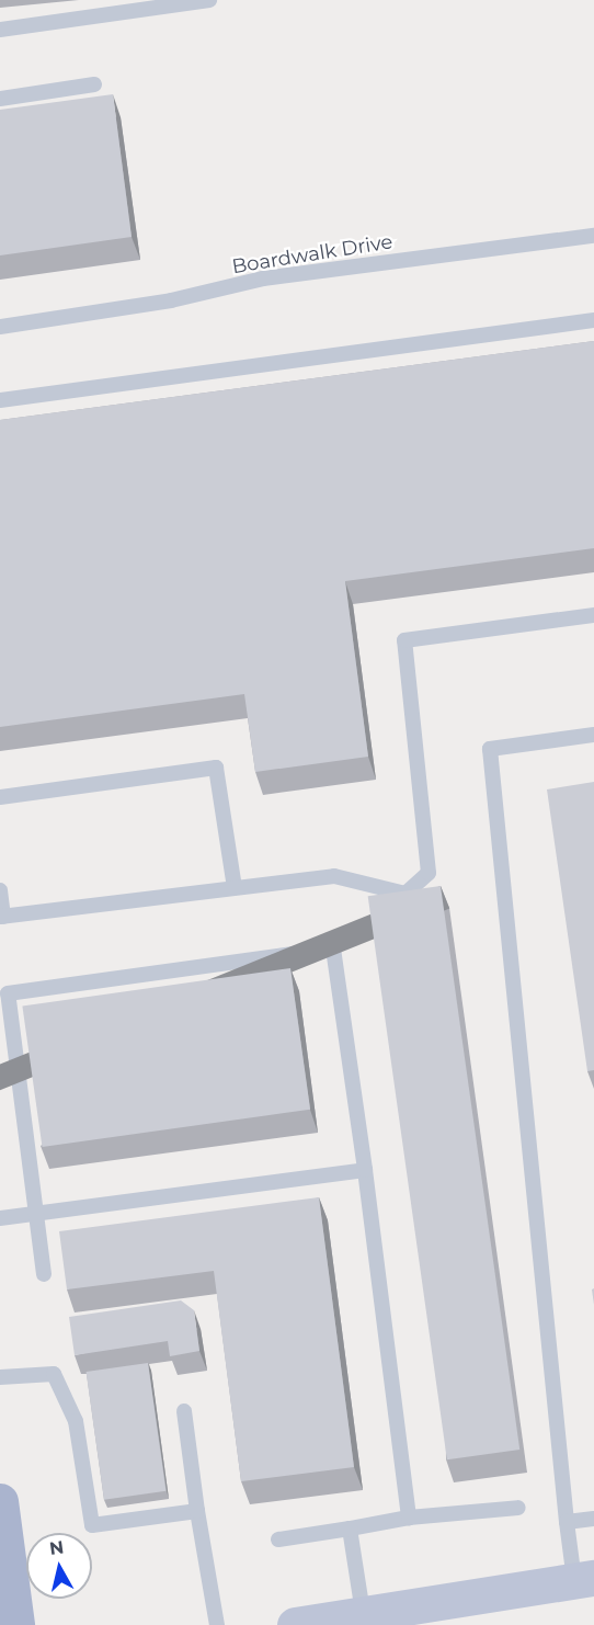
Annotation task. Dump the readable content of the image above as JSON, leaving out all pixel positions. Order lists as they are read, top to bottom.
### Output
{
  "streets": {
    "lane": ["Boardwalk Drive"]
  },
  "north": "top"
}
